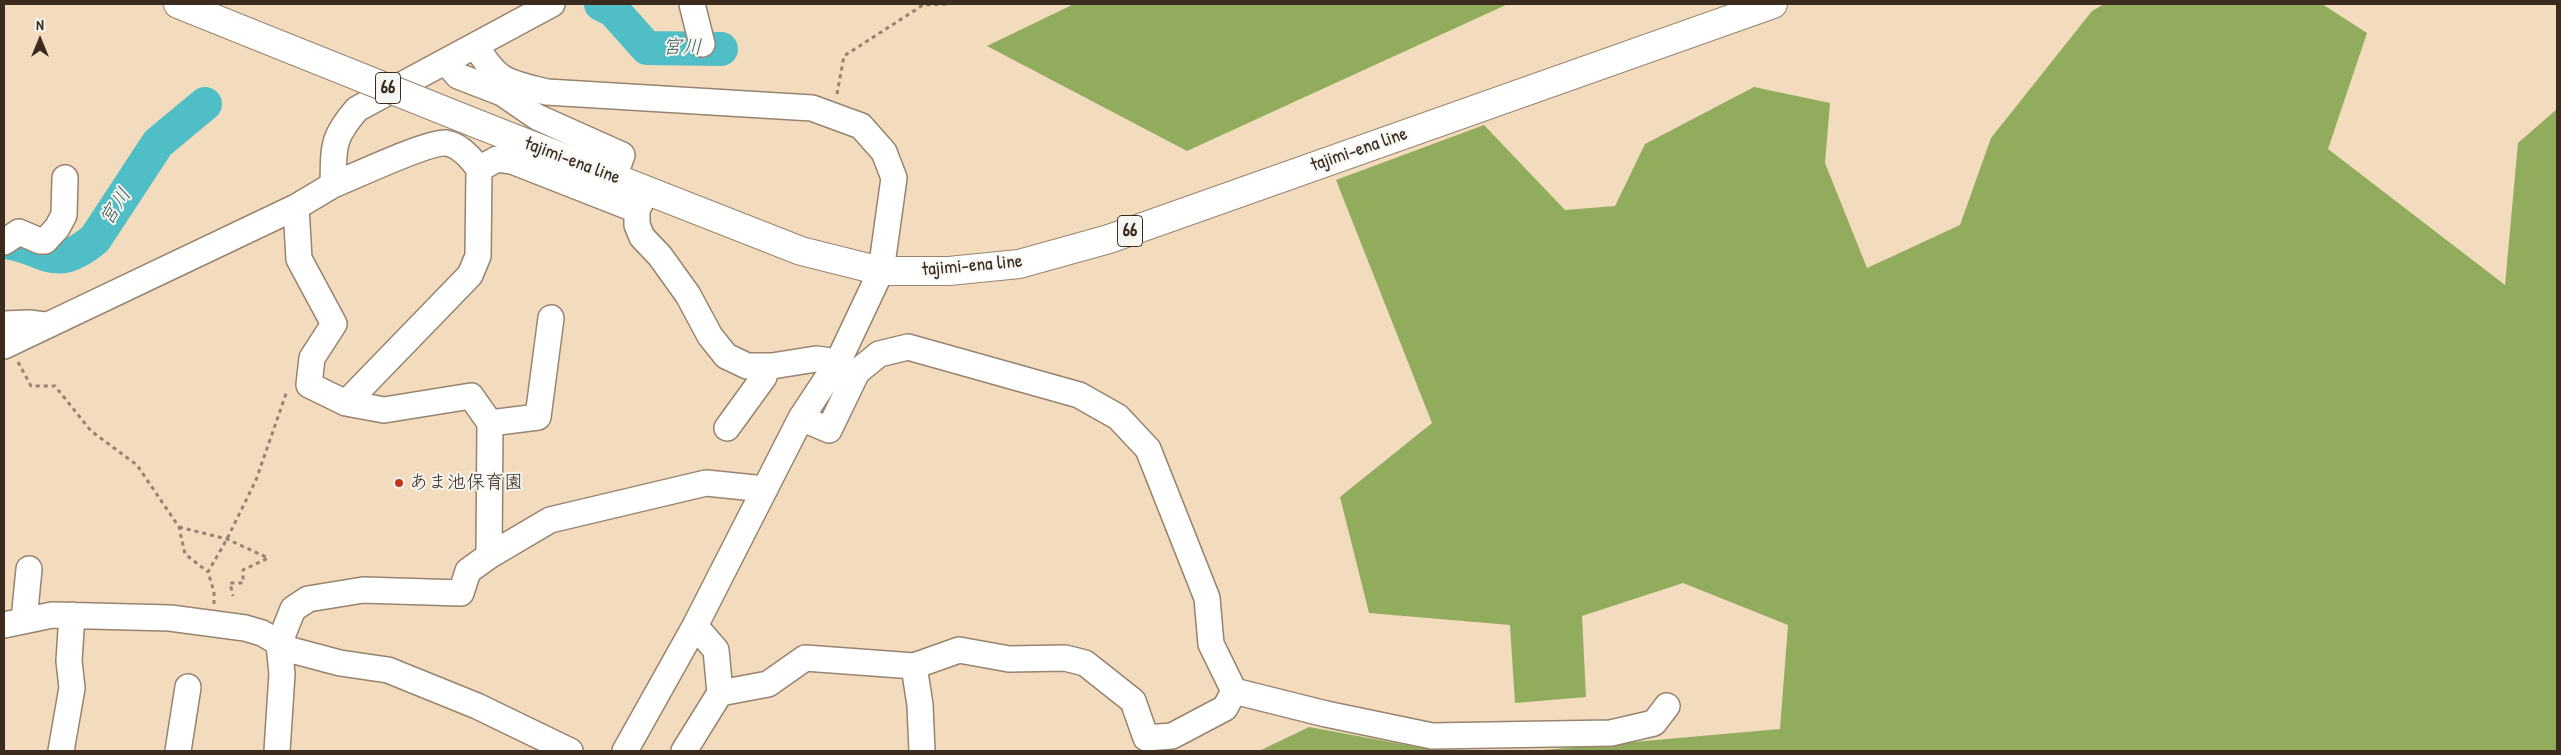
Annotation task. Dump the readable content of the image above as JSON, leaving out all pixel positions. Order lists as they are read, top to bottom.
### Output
{
  "streets": {
    "main road": ["66", "tajimi-ena line"]
  },
  "water": ["宮川"],
  "places": ["あま池保育園"],
  "north": "top"
}
